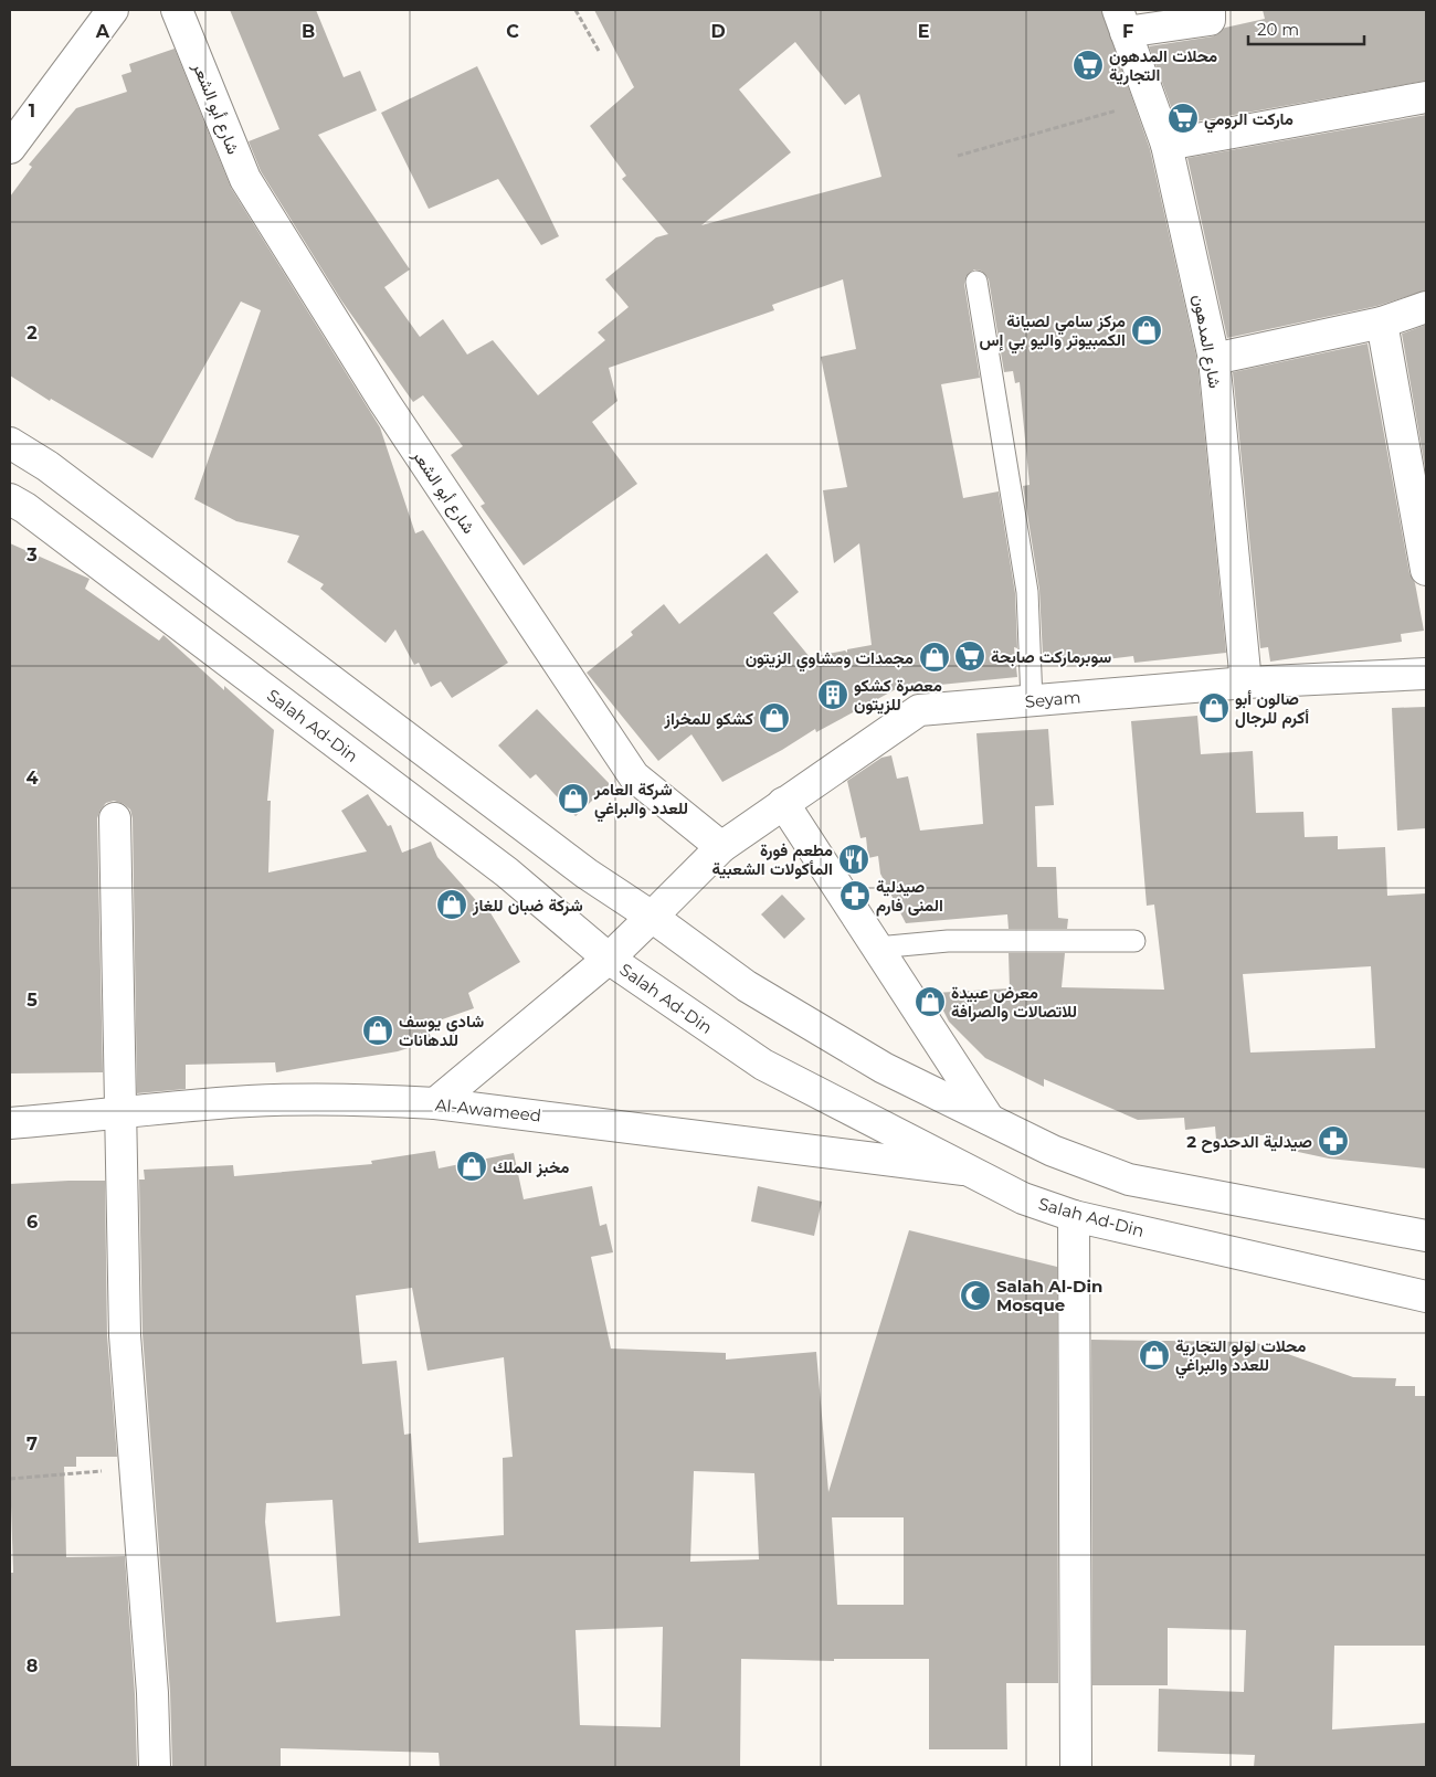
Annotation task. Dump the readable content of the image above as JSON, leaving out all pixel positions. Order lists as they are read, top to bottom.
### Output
{
  "streets": {
    "main road": [
      "شارع أبو الشعر",
      "شارع المدهون",
      "Seyam",
      "Salah Ad-Din",
      "Al-Awameed"
    ]
  },
  "crossings": [
    ["شارع أبو الشعر", "Seyam"],
    ["شارع المدهون", "Seyam"],
    ["Salah Ad-Din", "Al-Awameed"]
  ],
  "places": {
    "supermarket": ["محلات المدهون التجارية", "ماركت الرومي", "سوبرماركت صابحة"],
    "shop": [
      "مركز سامي لصيانة الكمبيوتر واليو بي إس",
      "مجمدات ومشاوي الزيتون",
      "صالون أبو أكرم للرجال",
      "كشكو للمخراز",
      "شركة العامر للعدد والبراغي",
      "شركة ضبان للغاز",
      "معرض عبيدة للاتصالات والصرافة",
      "شادي يوسف للدهانات",
      "مخبز الملك",
      "محلات لولو التجارية للعدد والبراغي"
    ],
    "building": ["معصرة كشكو للزيتون"],
    "restaurant": ["مطعم فورة المأكولات الشعبية"],
    "pharmacy": ["صيدلية المنى فارم", "صيدلية الدحدوح 2"],
    "mosque": ["Salah Al-Din Mosque"]
  },
  "scale_bar": "20 m",
  "grid": {
    "columns": [
      "A",
      "B",
      "C",
      "D",
      "E",
      "F"
    ],
    "rows": [
      "1",
      "2",
      "3",
      "4",
      "5",
      "6",
      "7",
      "8"
    ]
  }
}
